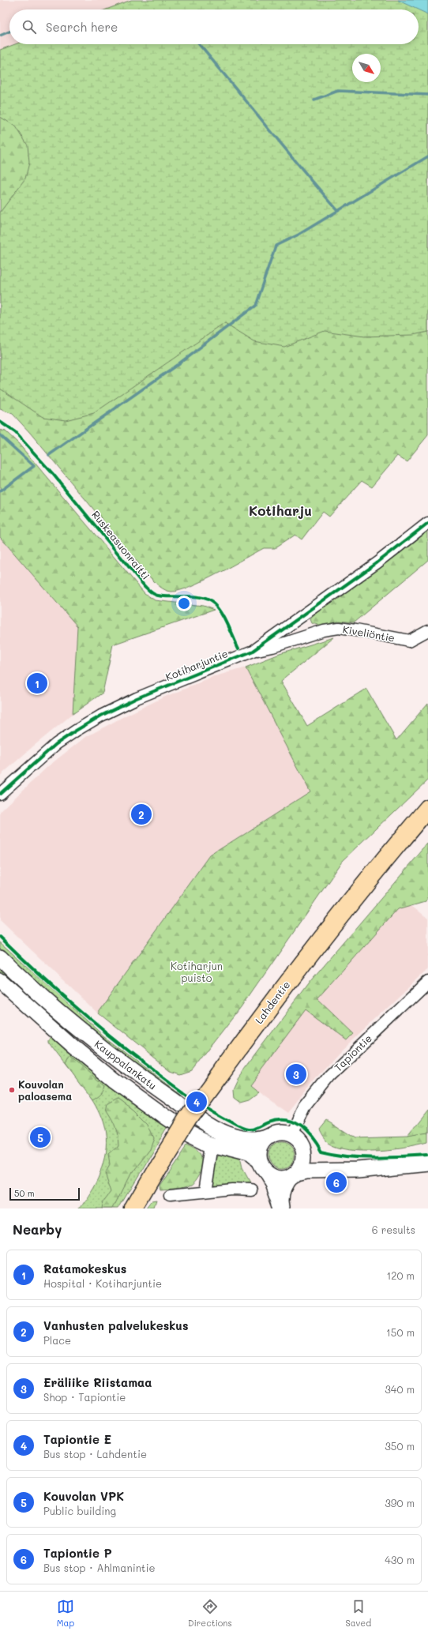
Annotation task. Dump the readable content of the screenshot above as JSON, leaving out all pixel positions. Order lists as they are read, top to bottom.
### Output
{
  "streets": {
    "highway": ["Lahdentie"],
    "main road": ["Kauppalankatu"],
    "street": ["Kiveliöntie", "Kotiharjuntie", "Tapiontie"],
    "cycle path": ["Ruskeasuonraitti"]
  },
  "crossings": [
    ["Kiveliöntie", "Kotiharjuntie"],
    ["Tapiontie", "Kauppalankatu"]
  ],
  "districts": ["Kotiharju"],
  "parks": ["Kotiharjun puisto"],
  "places": ["Kouvolan paloasema"],
  "scale_bar": "50 m",
  "north": "bottom right",
  "page": {
    "search": "Search here",
    "pins": [
      "1",
      "2",
      "3",
      "4",
      "5",
      "6"
    ],
    "scale": "50 m",
    "heading": ["Nearby", "6 results"],
    "list": [
      {
        "mark": "1",
        "name": "Ratamokeskus",
        "note": "Hospital · Kotiharjuntie",
        "value": "120 m"
      },
      {
        "mark": "2",
        "name": "Vanhusten palvelukeskus",
        "note": "Place",
        "value": "150 m"
      },
      {
        "mark": "3",
        "name": "Eräliike Riistamaa",
        "note": "Shop · Tapiontie",
        "value": "340 m"
      },
      {
        "mark": "4",
        "name": "Tapiontie E",
        "note": "Bus stop · Lahdentie",
        "value": "350 m"
      },
      {
        "mark": "5",
        "name": "Kouvolan VPK",
        "note": "Public building",
        "value": "390 m"
      },
      {
        "mark": "6",
        "name": "Tapiontie P",
        "note": "Bus stop · Ahlmanintie",
        "value": "430 m"
      }
    ],
    "nav": ["Map", "Directions", "Saved"]
  }
}
